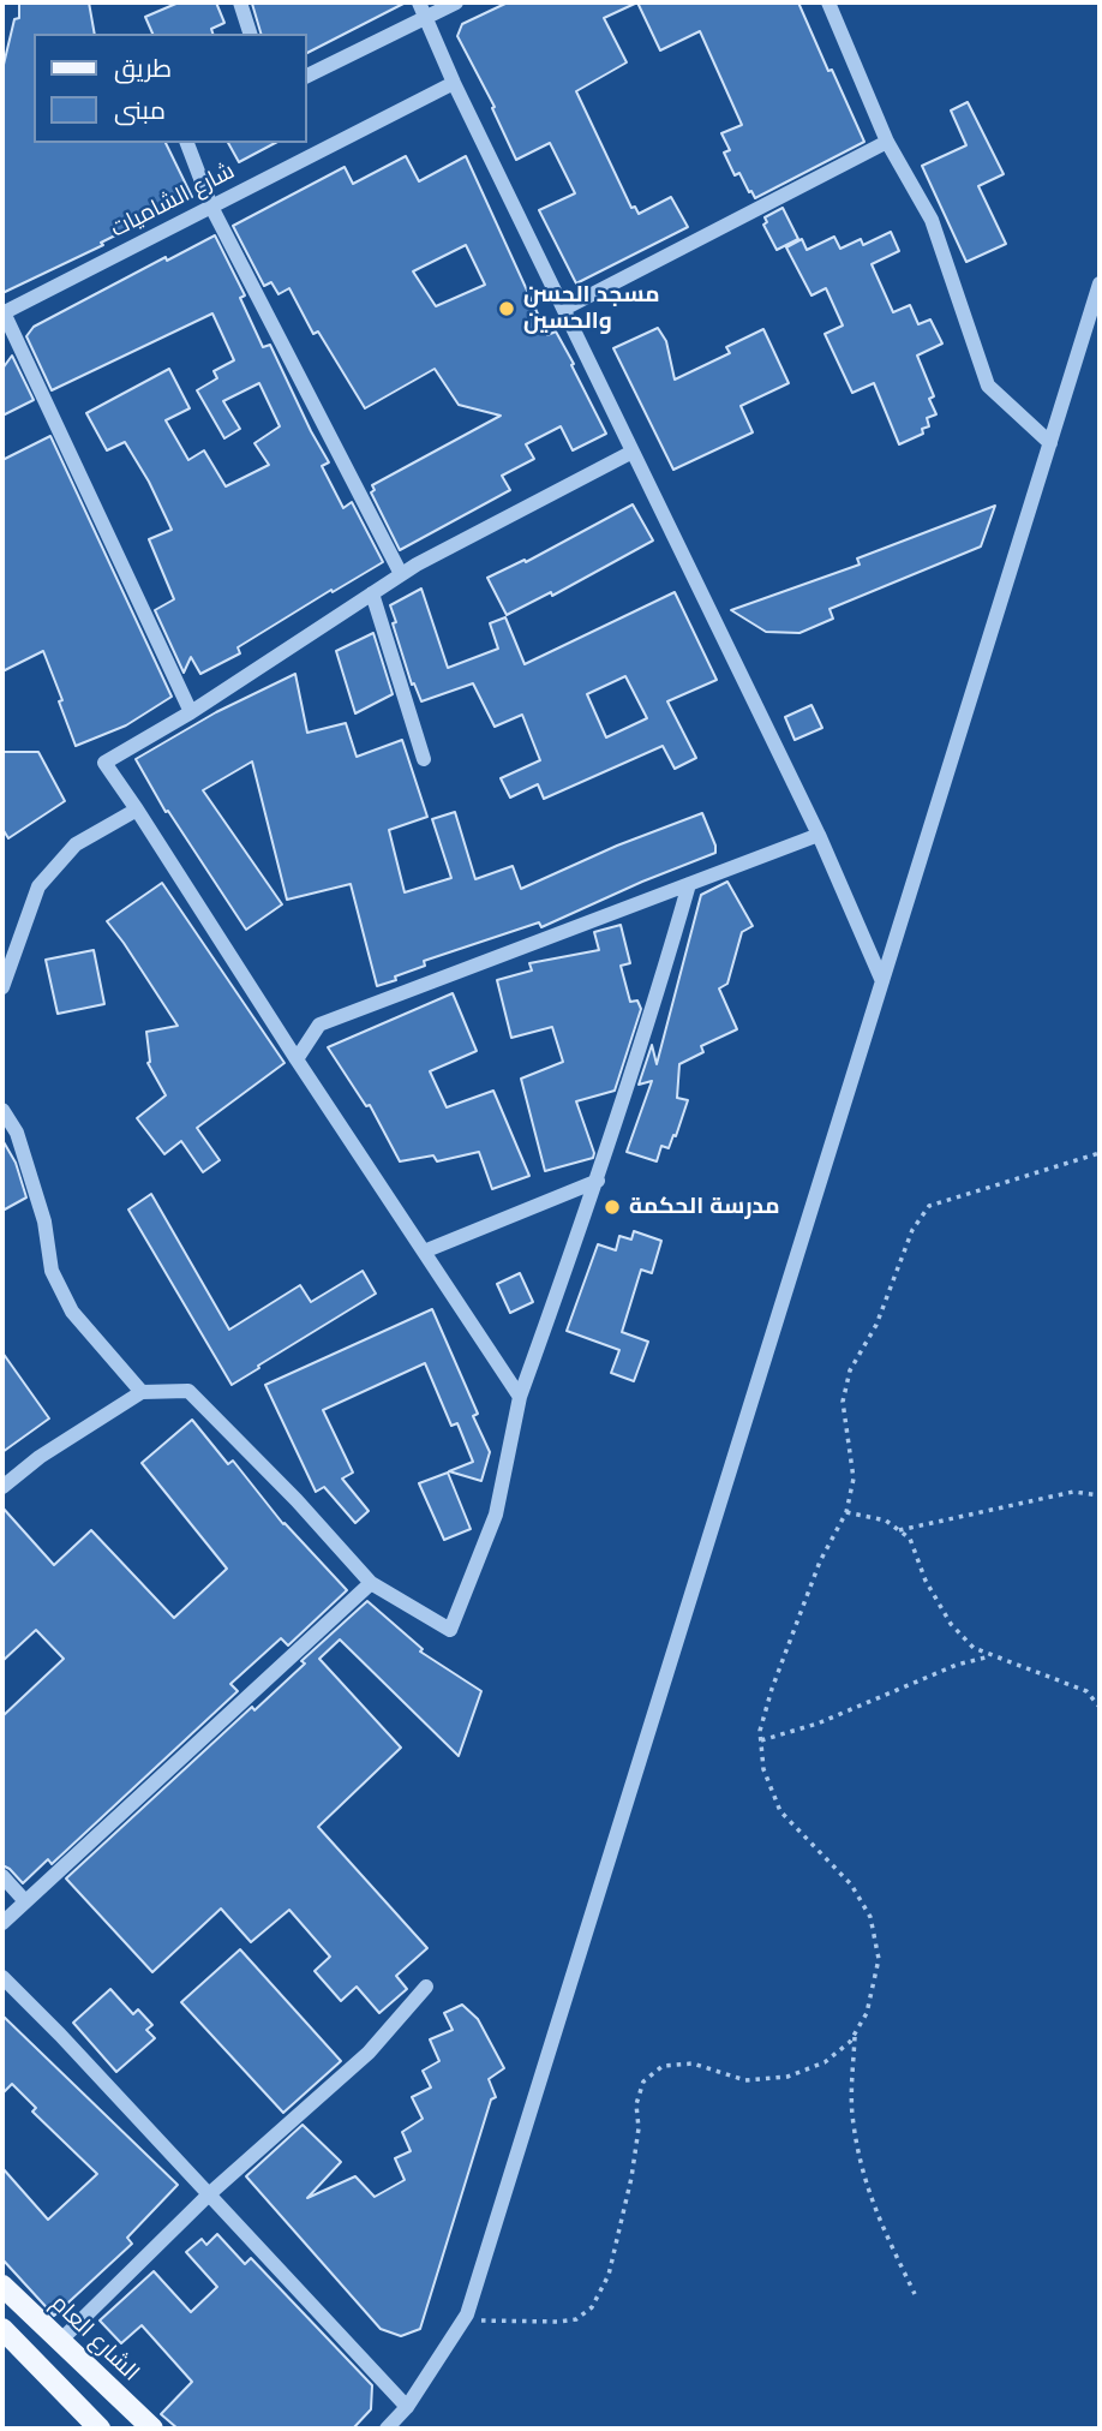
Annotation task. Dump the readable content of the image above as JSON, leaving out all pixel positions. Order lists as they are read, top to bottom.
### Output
{
  "streets": {
    "main road": ["الشارع العام"],
    "street": ["شارع الشاميات"]
  },
  "places": ["مسجد الحسن والحسين", "مدرسة الحكمة"],
  "legend": ["طريق", "مبنى"]
}
